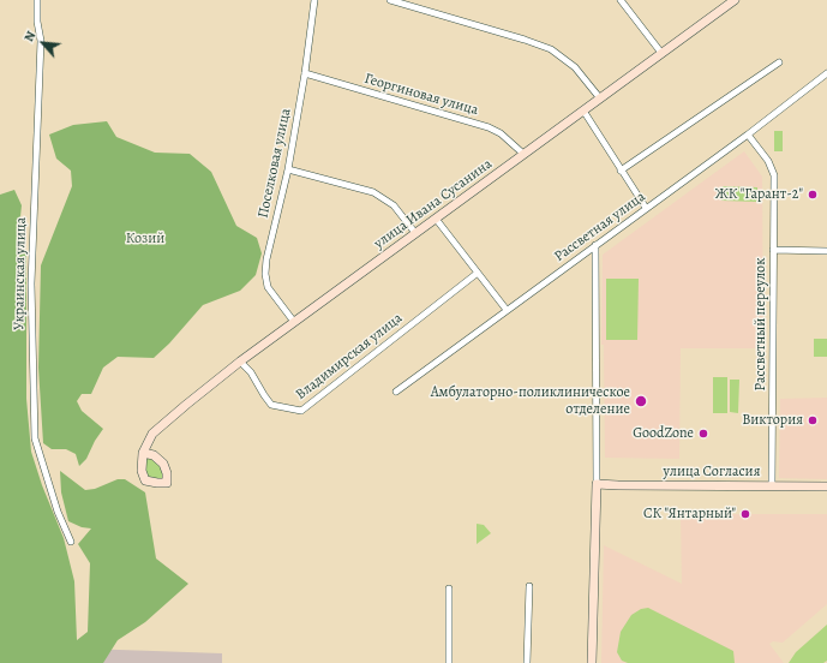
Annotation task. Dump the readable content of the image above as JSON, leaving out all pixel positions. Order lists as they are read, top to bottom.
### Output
{
  "streets": {
    "street": [
      "Георгиновая улица",
      "Поселковая улица",
      "улица Ивана Сусанина",
      "Рассветная улица",
      "Украинская улица",
      "Рассветный переулок",
      "Владимирская улица",
      "улица Согласия"
    ]
  },
  "crossings": [
    ["Георгиновая улица", "Поселковая улица"],
    ["Георгиновая улица", "улица Ивана Сусанина"],
    ["Поселковая улица", "улица Ивана Сусанина"],
    ["улица Ивана Сусанина", "Владимирская улица"],
    ["Рассветная улица", "Рассветный переулок"],
    ["Рассветный переулок", "улица Согласия"]
  ],
  "parks": ["Козий"],
  "places": [
    "ЖК \"Гарант-2\"",
    "Амбулаторно-поликлиническое отделение",
    "Виктория",
    "GoodZone",
    "СК \"Янтарный\""
  ],
  "north": "top left"
}
